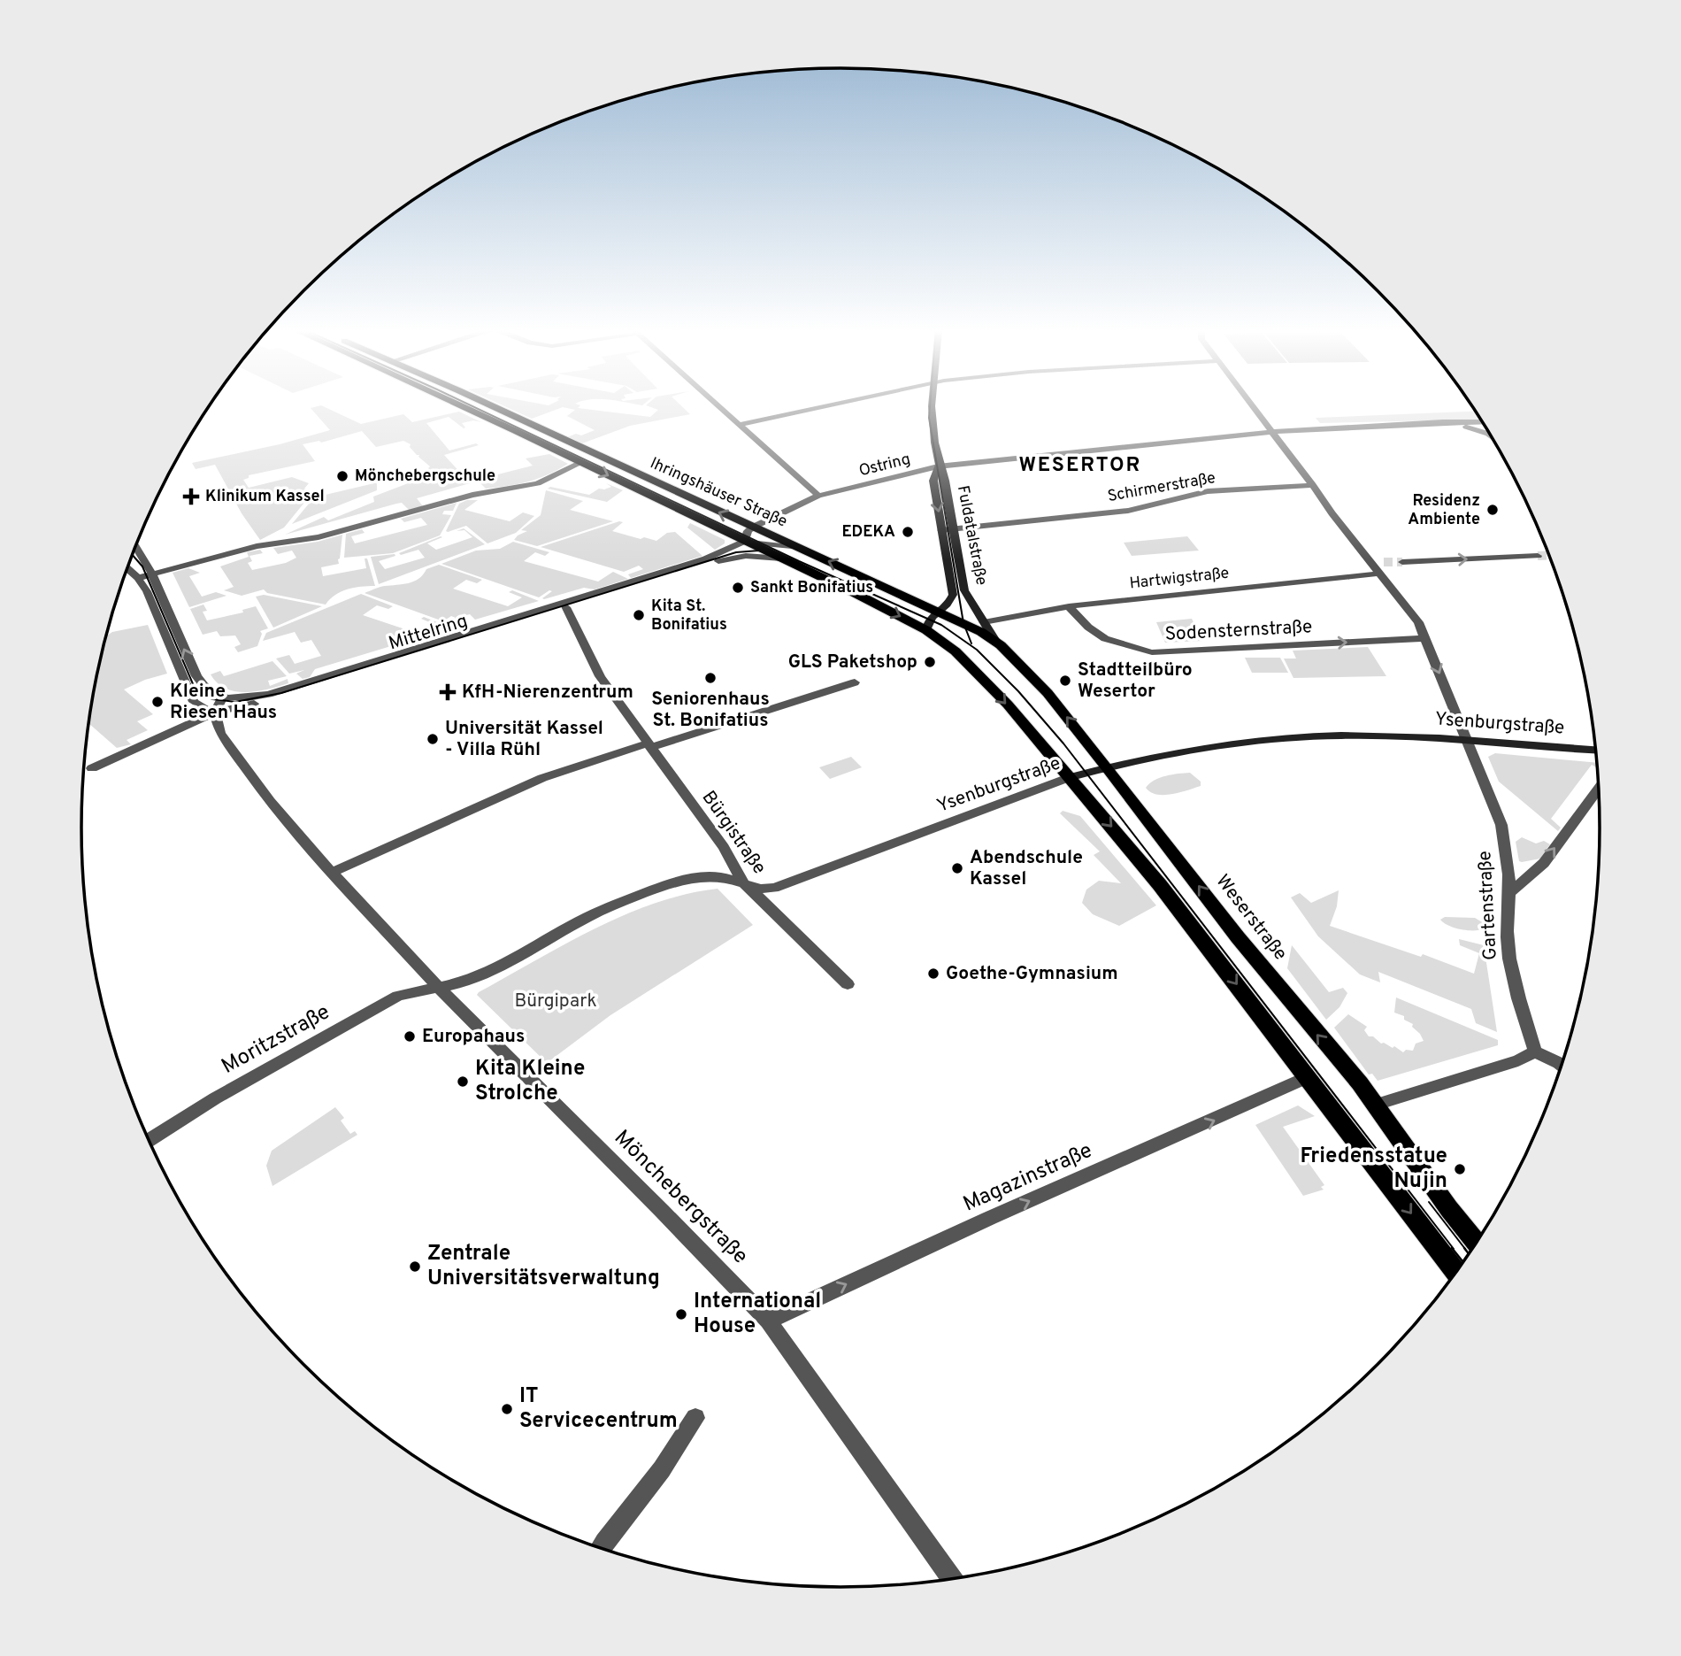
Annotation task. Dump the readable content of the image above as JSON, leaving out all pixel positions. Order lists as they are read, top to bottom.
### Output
{
  "streets": {
    "main road": [
      "Ihringshäuser Straße",
      "Fuldatalstraße",
      "Ysenburgstraße",
      "Weserstraße"
    ],
    "street": [
      "Ostring",
      "Schirmerstraße",
      "Hartwigstraße",
      "Sodensternstraße",
      "Mittelring",
      "Bürgistraße",
      "Gartenstraße",
      "Moritzstraße",
      "Magazinstraße",
      "Mönchebergstraße"
    ]
  },
  "crossings": [
    ["Ostring", "Ihringshäuser Straße"],
    ["Ostring", "Fuldatalstraße"],
    ["Ostring", "Gartenstraße"],
    ["Schirmerstraße", "Fuldatalstraße"],
    ["Schirmerstraße", "Gartenstraße"],
    ["Ihringshäuser Straße", "Fuldatalstraße"],
    ["Ihringshäuser Straße", "Mittelring"],
    ["Ihringshäuser Straße", "Ysenburgstraße"],
    ["Ihringshäuser Straße", "Weserstraße"],
    ["Fuldatalstraße", "Hartwigstraße"],
    ["Fuldatalstraße", "Weserstraße"],
    ["Hartwigstraße", "Sodensternstraße"],
    ["Hartwigstraße", "Gartenstraße"],
    ["Sodensternstraße", "Gartenstraße"],
    ["Mittelring", "Bürgistraße"],
    ["Mittelring", "Mönchebergstraße"],
    ["Ysenburgstraße", "Bürgistraße"],
    ["Ysenburgstraße", "Gartenstraße"],
    ["Ysenburgstraße", "Weserstraße"],
    ["Ysenburgstraße", "Moritzstraße"],
    ["Ysenburgstraße", "Mönchebergstraße"],
    ["Moritzstraße", "Mönchebergstraße"],
    ["Magazinstraße", "Mönchebergstraße"]
  ],
  "one_way": ["Sodensternstraße", "Magazinstraße"],
  "districts": ["WESERTOR"],
  "parks": ["Bürgipark"],
  "places": {
    "other": [
      "Mönchebergschule",
      "Residenz Ambiente",
      "EDEKA",
      "Sankt Bonifatius",
      "Kita St. Bonifatius",
      "GLS Paketshop",
      "Seniorenhaus St. Bonifatius",
      "Stadtteilbüro Wesertor",
      "Kleine Riesen Haus",
      "Universität Kassel - Villa Rühl",
      "Abendschule Kassel",
      "Goethe-Gymnasium",
      "Europahaus",
      "Kita Kleine Strolche",
      "Friedensstatue Nujin",
      "Zentrale Universitätsverwaltung",
      "International House",
      "IT Servicecentrum"
    ],
    "health": ["Klinikum Kassel", "KfH-Nierenzentrum"]
  }
}
